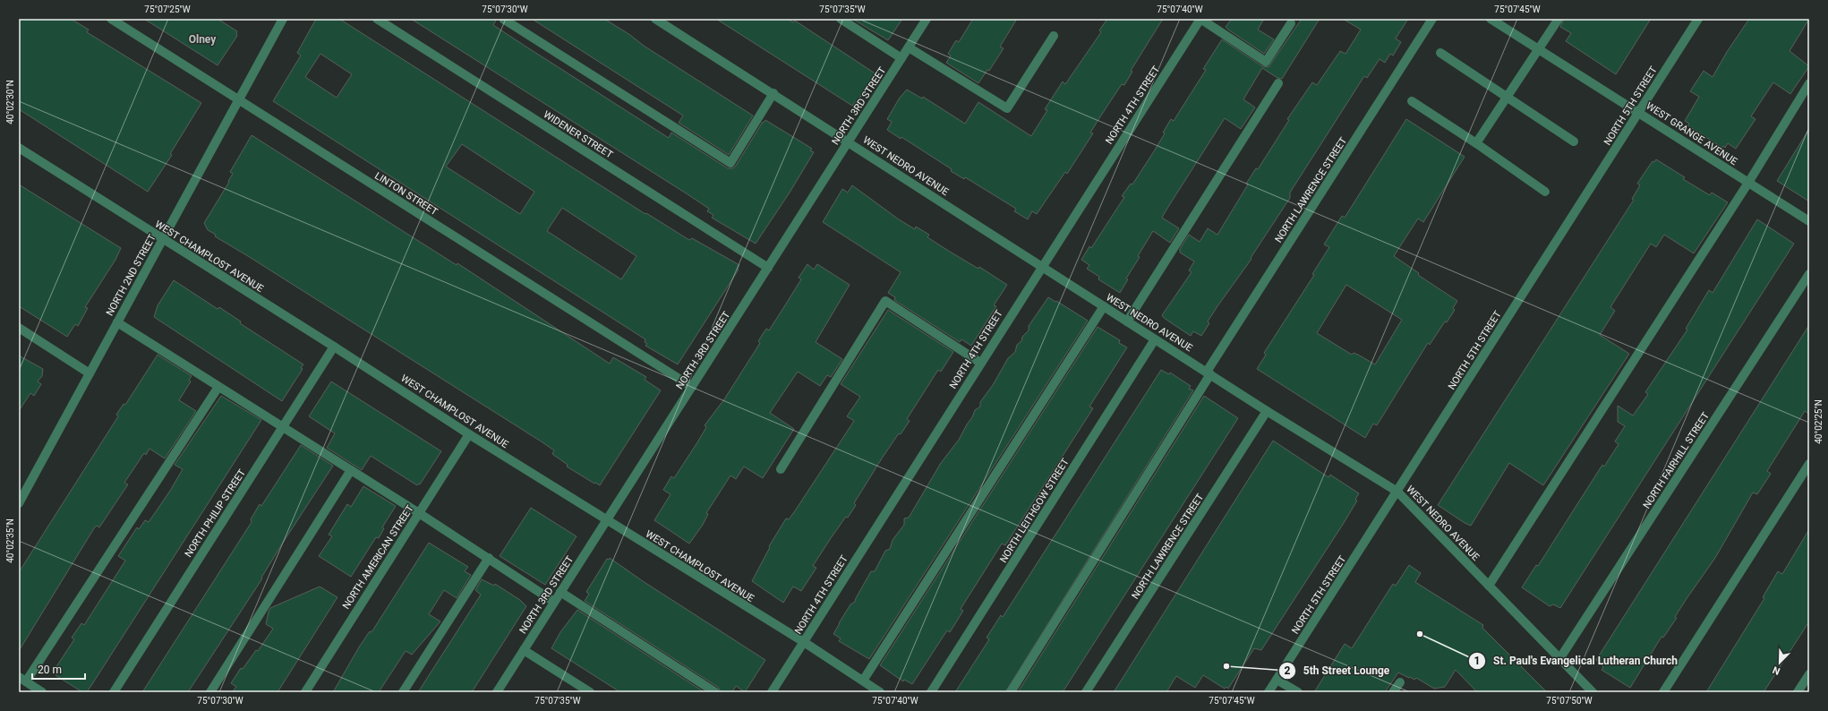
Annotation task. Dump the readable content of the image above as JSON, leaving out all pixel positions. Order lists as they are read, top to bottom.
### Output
{
  "streets": {
    "street": [
      "NORTH 4TH STREET",
      "NORTH 3RD STREET",
      "NORTH 5TH STREET",
      "WEST GRANGE AVENUE",
      "WIDENER STREET",
      "WEST NEDRO AVENUE",
      "NORTH LAWRENCE STREET",
      "LINTON STREET",
      "WEST CHAMPLOST AVENUE",
      "NORTH 2ND STREET",
      "NORTH FAIRHILL STREET",
      "NORTH LEITHGOW STREET",
      "NORTH PHILIP STREET",
      "NORTH AMERICAN STREET"
    ]
  },
  "crossings": [
    ["NORTH 4TH STREET", "WEST NEDRO AVENUE"],
    ["NORTH 4TH STREET", "WEST CHAMPLOST AVENUE"],
    ["NORTH 3RD STREET", "WIDENER STREET"],
    ["NORTH 3RD STREET", "WEST NEDRO AVENUE"],
    ["NORTH 3RD STREET", "LINTON STREET"],
    ["NORTH 3RD STREET", "WEST CHAMPLOST AVENUE"],
    ["NORTH 5TH STREET", "WEST GRANGE AVENUE"],
    ["NORTH 5TH STREET", "WEST NEDRO AVENUE"],
    ["WEST NEDRO AVENUE", "NORTH LAWRENCE STREET"],
    ["WEST NEDRO AVENUE", "NORTH FAIRHILL STREET"],
    ["WEST NEDRO AVENUE", "NORTH LEITHGOW STREET"],
    ["LINTON STREET", "NORTH 2ND STREET"],
    ["WEST CHAMPLOST AVENUE", "NORTH 2ND STREET"],
    ["WEST CHAMPLOST AVENUE", "NORTH PHILIP STREET"],
    ["WEST CHAMPLOST AVENUE", "NORTH AMERICAN STREET"]
  ],
  "districts": ["Olney"],
  "places": ["St. Paul's Evangelical Lutheran Church", "5th Street Lounge"],
  "scale_bar": "20 m",
  "north": "bottom left",
  "coordinates": [
    "75°07'25\"W",
    "75°07'30\"W",
    "75°07'35\"W",
    "75°07'40\"W",
    "75°07'45\"W",
    "40°02'30\"N",
    "40°02'25\"N",
    "40°02'35\"N",
    "75°07'50\"W"
  ]
}
